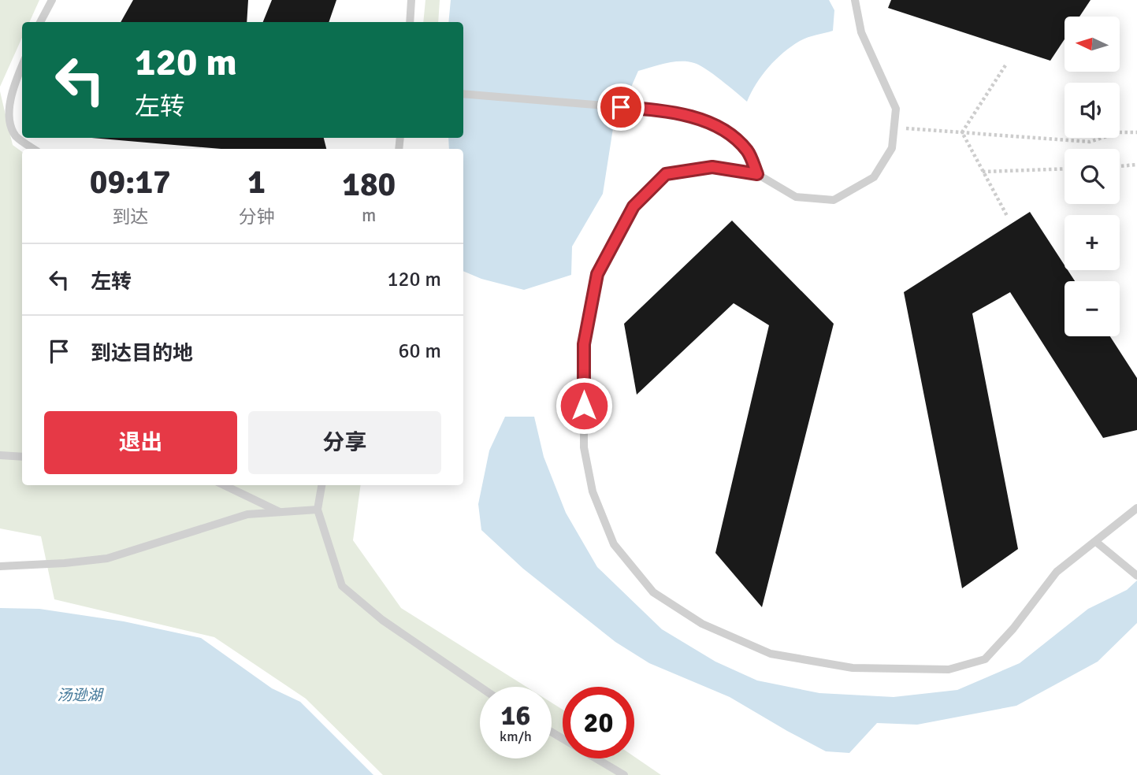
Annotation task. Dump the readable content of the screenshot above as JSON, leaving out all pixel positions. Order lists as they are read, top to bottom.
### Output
{
  "water": ["汤逊湖"],
  "north": "left",
  "page": {
    "map_buttons": ["+", "−"],
    "turn": ["120 m", "左转"],
    "eta": [
      "09:17",
      "到达",
      "1",
      "分钟",
      "180",
      "m"
    ],
    "list": [
      {
        "name": "左转",
        "value": "120 m"
      },
      {
        "name": "到达目的地",
        "value": "60 m"
      }
    ],
    "buttons": ["退出", "分享"],
    "speed": "16 km/h",
    "limit": "20"
  }
}
